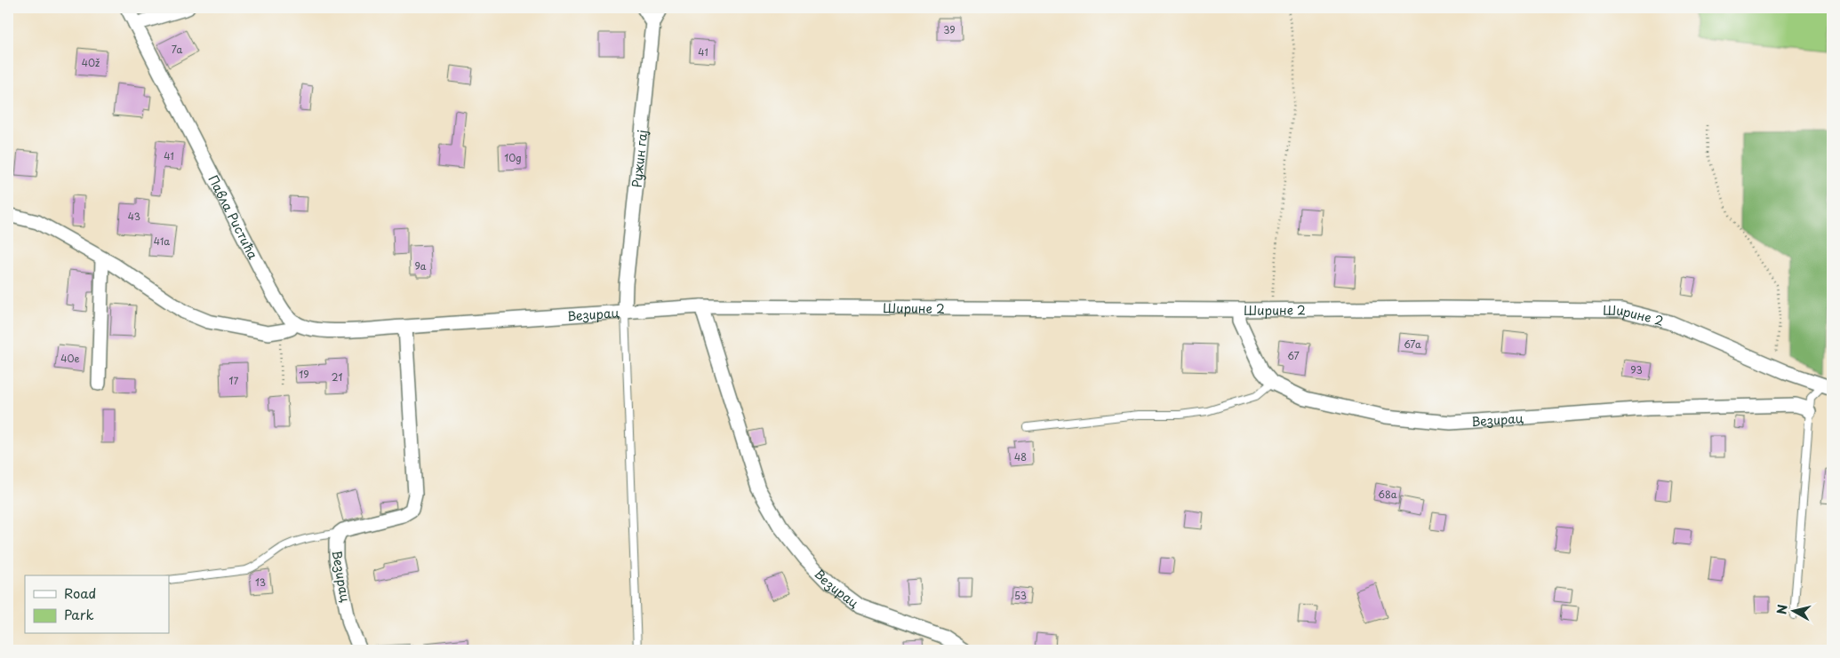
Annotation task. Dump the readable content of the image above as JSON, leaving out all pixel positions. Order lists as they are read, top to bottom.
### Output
{
  "streets": {
    "street": [
      "Ружин гај",
      "Павла Ристића",
      "Ширине 2",
      "Везирац"
    ]
  },
  "crossings": [
    ["Ружин гај", "Везирац"],
    ["Ширине 2", "Везирац"]
  ],
  "house_numbers": [
    "39",
    "7a",
    "41",
    "40ž",
    "41",
    "10g",
    "43",
    "41a",
    "9a",
    "67a",
    "67",
    "40e",
    "93",
    "19",
    "21",
    "17",
    "48",
    "68a",
    "13",
    "53"
  ],
  "legend": ["Road", "Park"],
  "north": "left"
}
